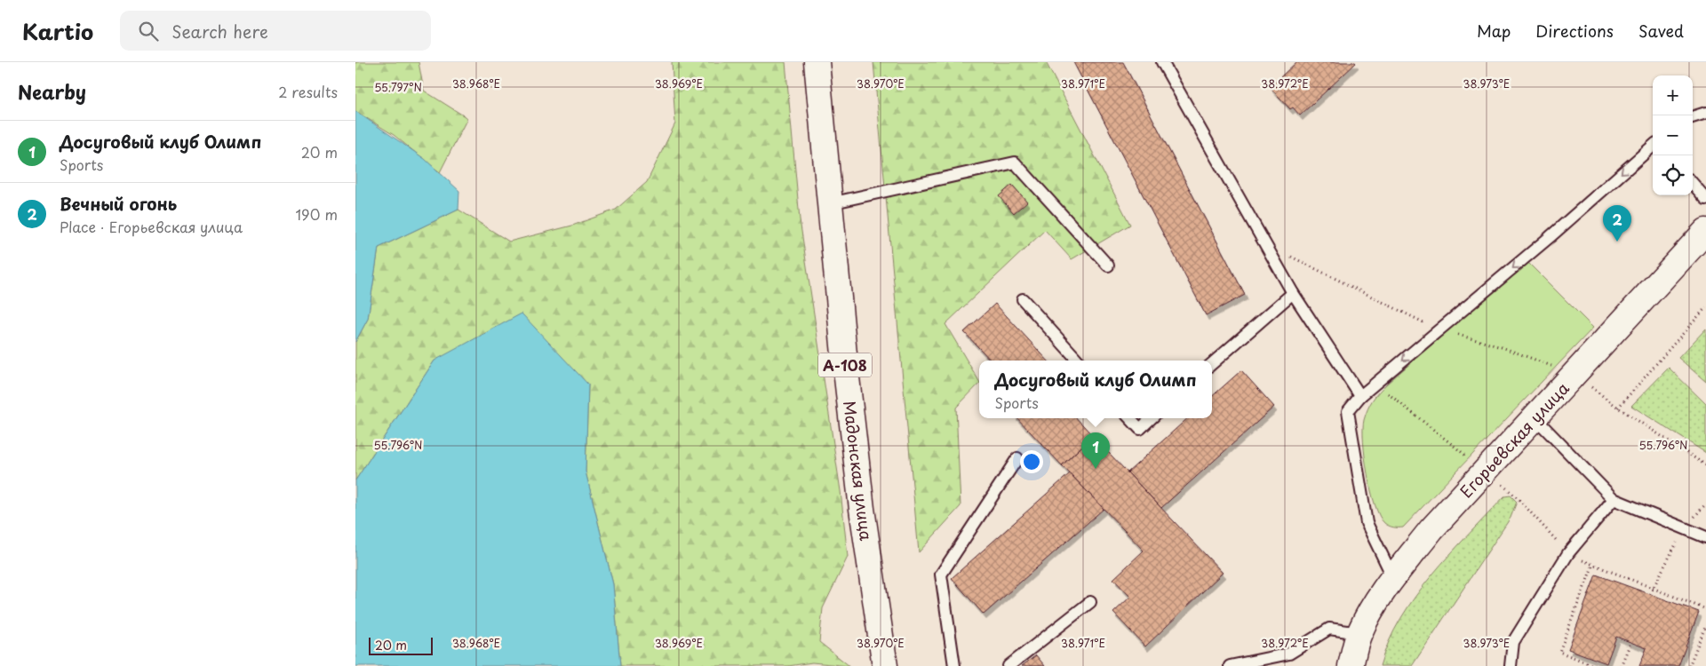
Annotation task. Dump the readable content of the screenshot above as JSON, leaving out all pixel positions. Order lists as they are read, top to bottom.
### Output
{
  "streets": {
    "main road": ["А-108", "Егорьевская улица", "Мадонская улица"]
  },
  "scale_bar": "20 m",
  "page": {
    "header": "Kartio",
    "search": "Search here",
    "nav": ["Map", "Directions", "Saved"],
    "heading": ["Nearby", "2 results"],
    "map_buttons": ["+", "−"],
    "list": [
      {
        "mark": "1",
        "name": "Досуговый клуб Олимп",
        "note": "Sports",
        "value": "20 m"
      },
      {
        "mark": "2",
        "name": "Вечный огонь",
        "note": "Place · Егорьевская улица",
        "value": "190 m"
      }
    ],
    "pins": ["2", "1"],
    "popup": ["Досуговый клуб Олимп", "Sports"],
    "scale": "20 m"
  },
  "coordinates": [
    "38.968°E",
    "38.969°E",
    "38.970°E",
    "38.971°E",
    "38.972°E",
    "38.973°E",
    "55.797°N",
    "55.796°N"
  ]
}
